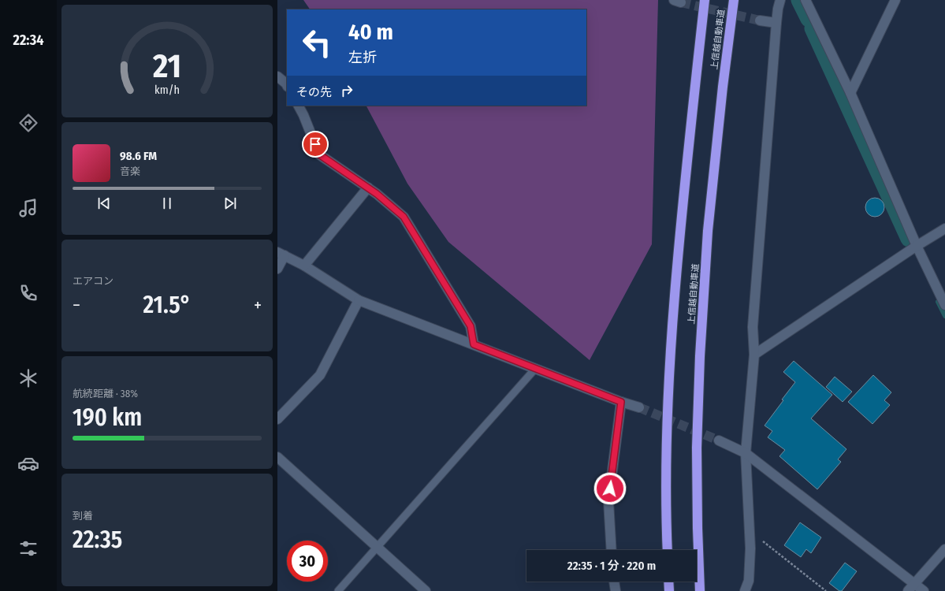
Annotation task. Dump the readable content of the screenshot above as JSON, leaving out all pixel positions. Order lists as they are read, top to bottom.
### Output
{
  "streets": {
    "highway": ["上信越自動車道"]
  },
  "page": {
    "tabs": "22:34",
    "turn": ["40 m", "左折"],
    "then": "その先",
    "song": ["98.6 FM", "音楽"],
    "tile": [
      "エアコン",
      ["航続距離 · 38%", "190 km"],
      ["到着", "22:35"]
    ],
    "heat": ["−", "21.5°", "+"],
    "limit": "30",
    "trip": "22:35 · 1 分 · 220 m",
    "gauge": ["21", "km/h"]
  }
}
